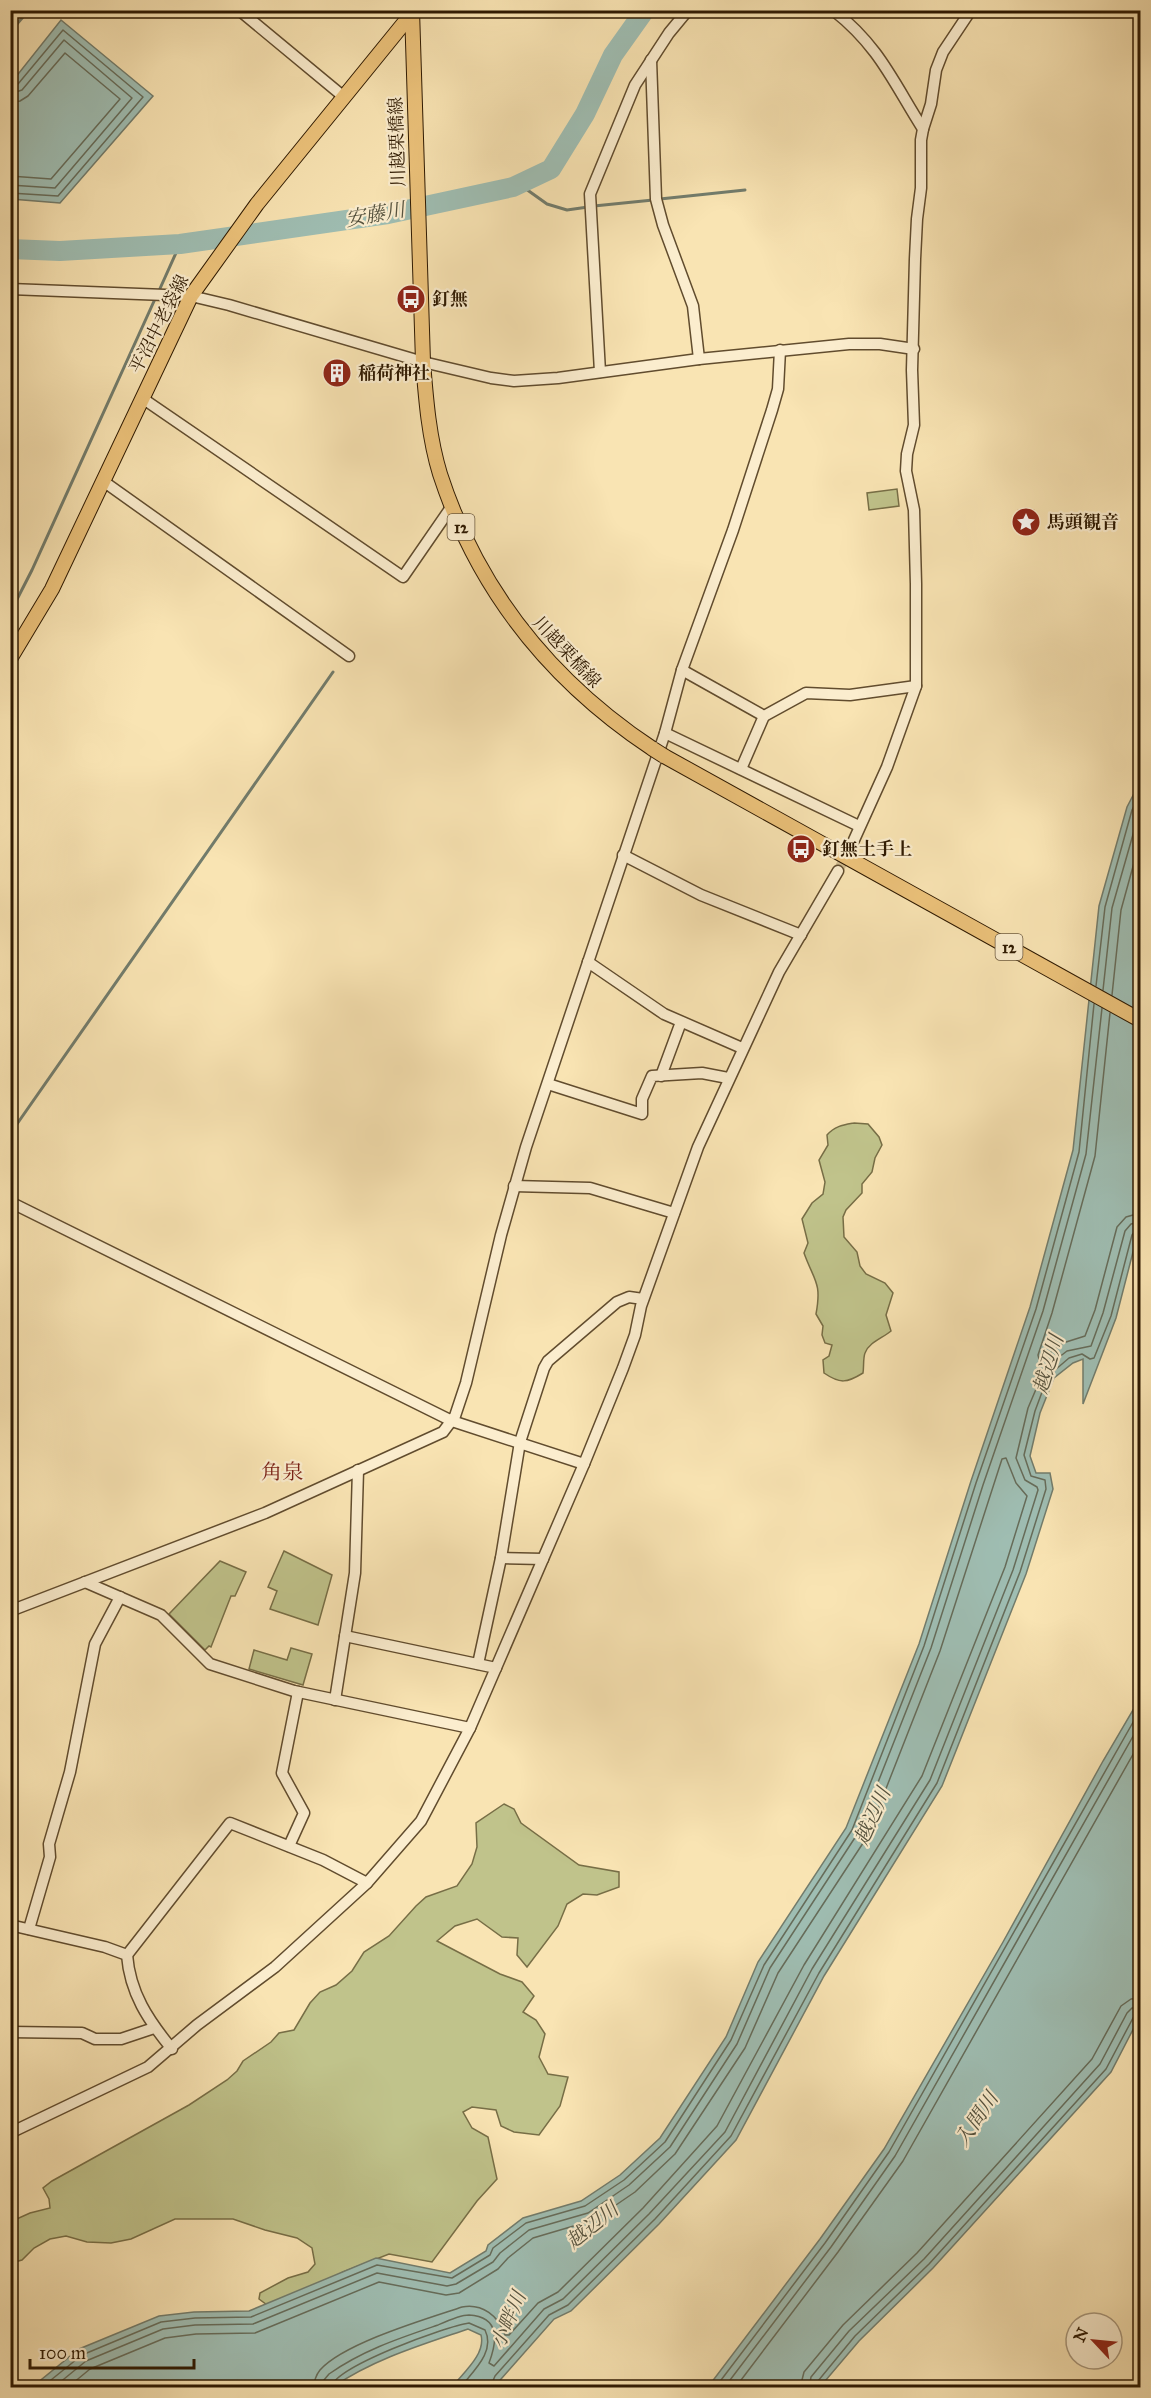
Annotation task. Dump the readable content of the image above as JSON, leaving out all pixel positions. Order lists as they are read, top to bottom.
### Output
{
  "streets": {
    "main road": ["川越栗橋線", "平沼中老袋線", "12"]
  },
  "crossings": [
    ["川越栗橋線", "平沼中老袋線"]
  ],
  "districts": ["角泉"],
  "water": [
    "安藤川",
    "越辺川",
    "入間川",
    "小畔川"
  ],
  "places": {
    "bus stop": ["釘無", "釘無土手上"],
    "building": ["稲荷神社"],
    "place": ["馬頭観音"]
  },
  "scale_bar": "100 m",
  "north": "top left"
}
